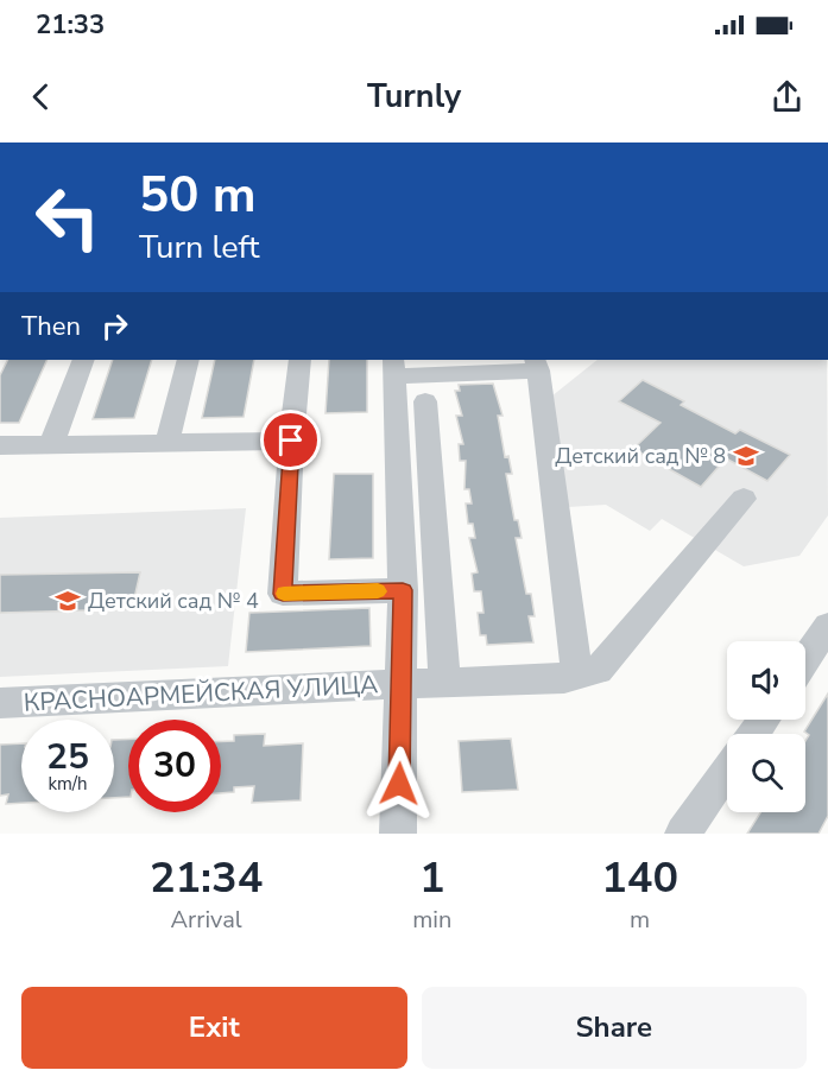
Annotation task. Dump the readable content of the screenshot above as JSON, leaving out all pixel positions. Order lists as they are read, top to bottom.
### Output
{
  "streets": {
    "street": ["КРАСНОАРМЕЙСКАЯ УЛИЦА"]
  },
  "places": {
    "school or university": ["Детский сад № 8", "Детский сад № 4"]
  },
  "page": {
    "status": "21:33",
    "header": "Turnly",
    "turn": ["50 m", "Turn left"],
    "then": "Then",
    "speed": "25 km/h",
    "limit": "30",
    "eta": [
      "21:34",
      "Arrival",
      "1",
      "min",
      "140",
      "m"
    ],
    "buttons": ["Exit", "Share"]
  }
}
